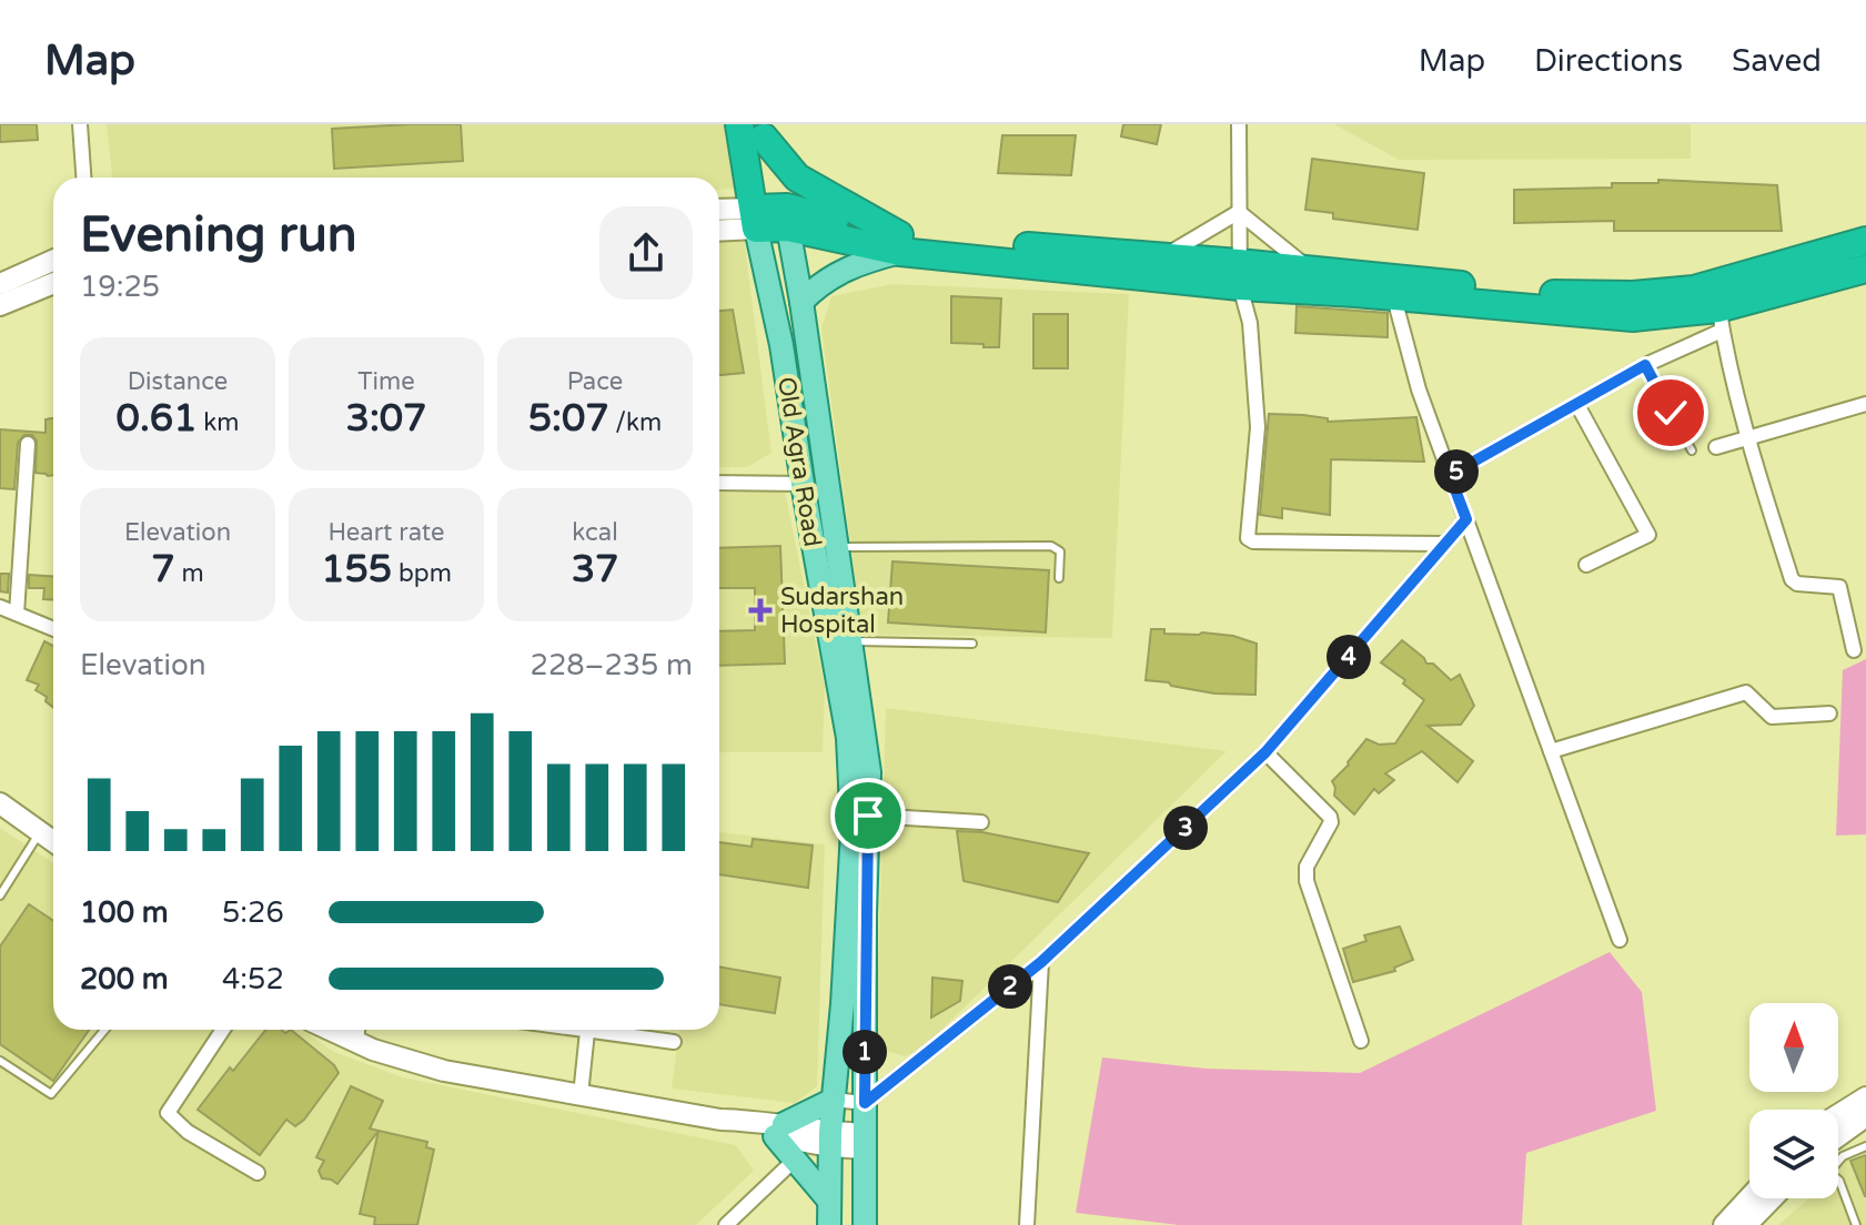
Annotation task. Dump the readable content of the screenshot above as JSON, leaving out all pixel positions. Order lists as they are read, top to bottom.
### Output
{
  "streets": {
    "highway": ["Old Agra Road"]
  },
  "places": {
    "health": ["Sudarshan Hospital"]
  },
  "north": "top",
  "page": {
    "header": "Map",
    "nav": ["Map", "Directions", "Saved"],
    "heading": ["Evening run", "19:25"],
    "stats": [
      ["Distance", "0.61 km"],
      ["Time", "3:07"],
      ["Pace", "5:07 /km"],
      ["Elevation", "7 m"],
      ["Heart rate", "155 bpm"],
      ["kcal", "37"]
    ],
    "pins": [
      "5",
      "4",
      "3",
      "2",
      "1"
    ],
    "chart": ["Elevation", "228–235 m"],
    "list": [
      {
        "name": "100 m",
        "note": "5:26"
      },
      {
        "name": "200 m",
        "note": "4:52"
      }
    ]
  }
}
